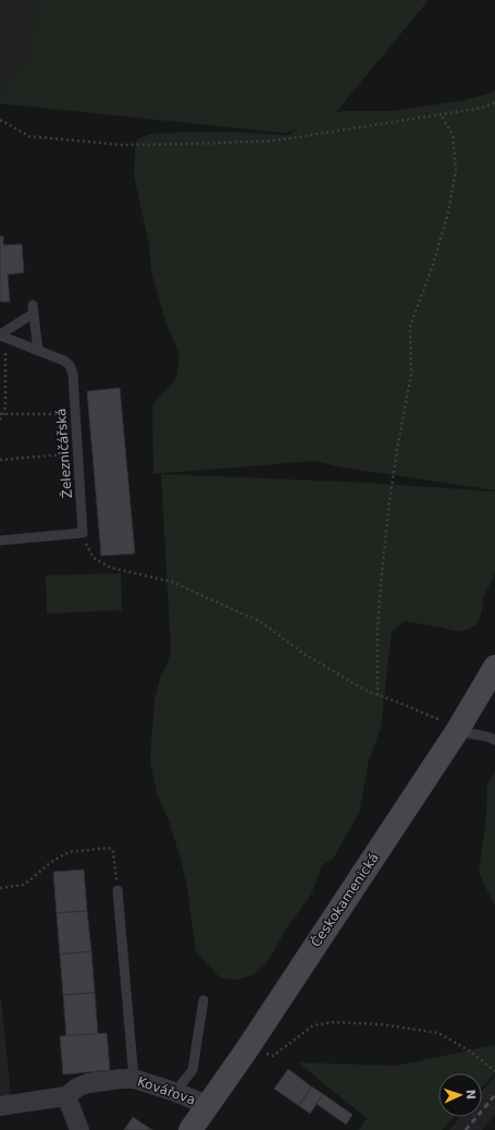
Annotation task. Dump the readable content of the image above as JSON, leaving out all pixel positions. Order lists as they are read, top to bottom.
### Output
{
  "streets": {
    "street": ["Českokamenická", "Kovářova"],
    "lane": ["Železničářská"]
  },
  "crossings": [
    ["Českokamenická", "Kovářova"]
  ],
  "north": "right"
}
